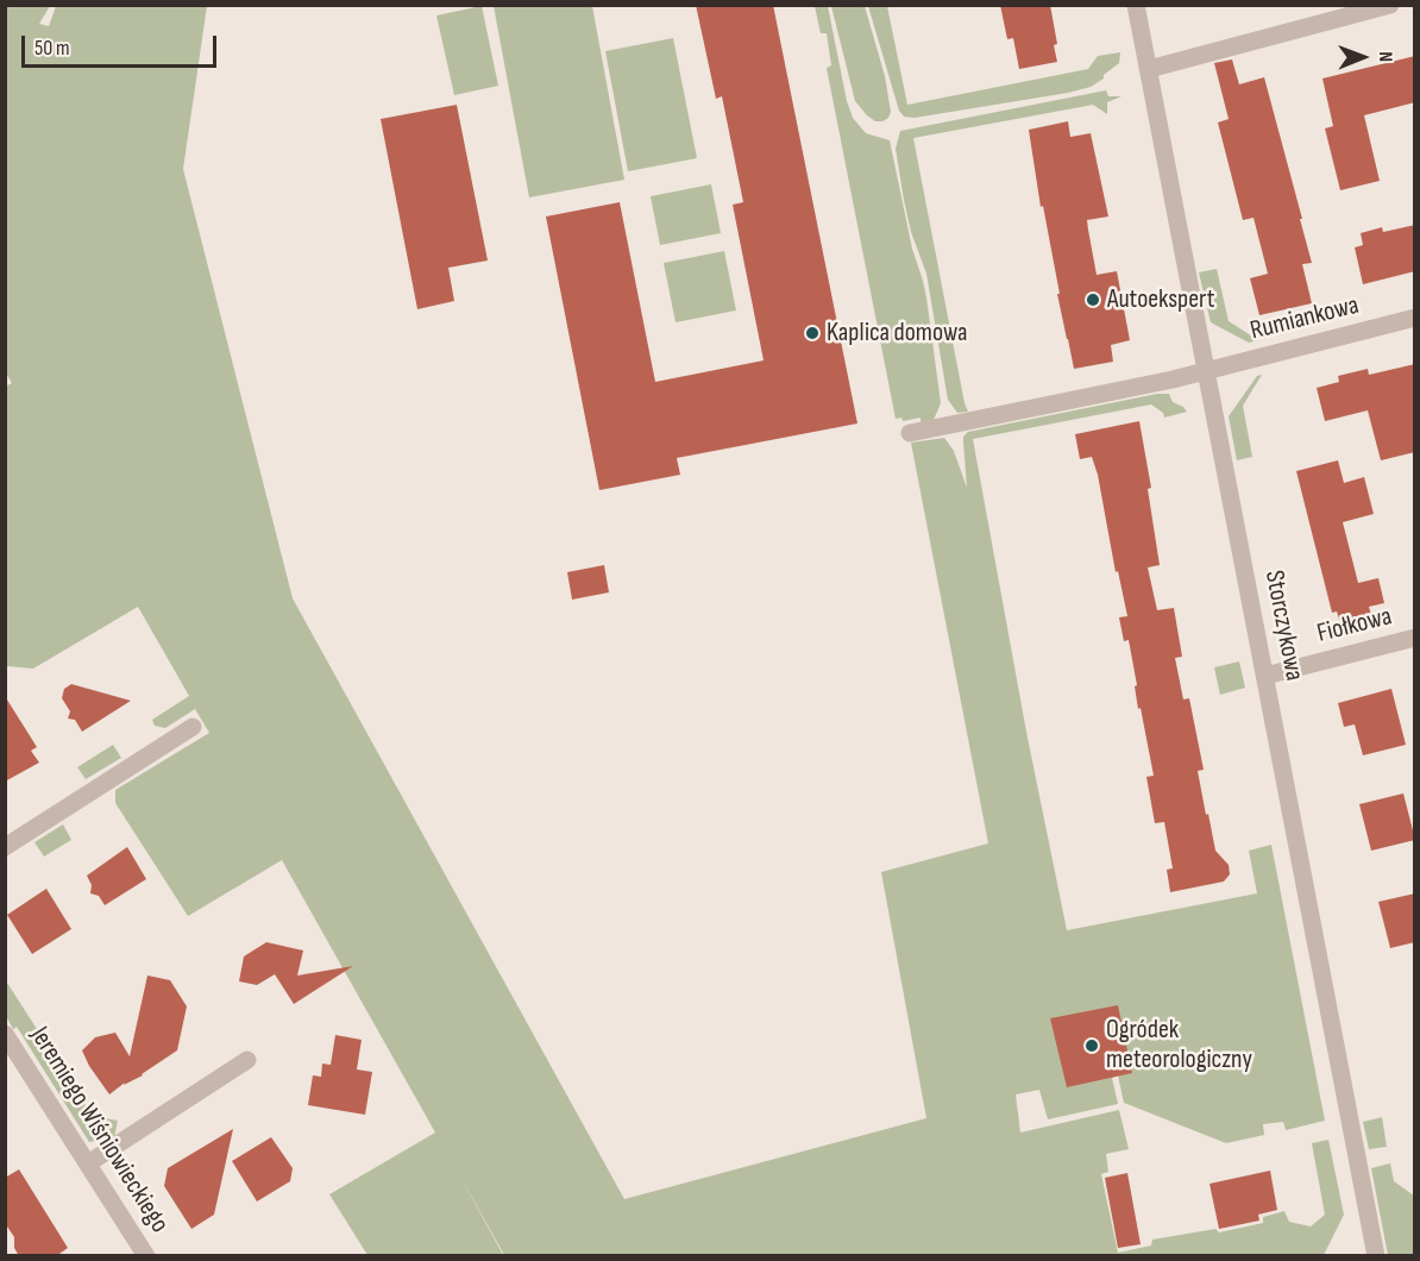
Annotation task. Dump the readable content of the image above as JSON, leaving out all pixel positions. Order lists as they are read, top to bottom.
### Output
{
  "streets": {
    "street": [
      "Rumiankowa",
      "Storczykowa",
      "Fiołkowa",
      "Jeremiego Wiśniowieckiego"
    ]
  },
  "crossings": [
    ["Rumiankowa", "Storczykowa"],
    ["Storczykowa", "Fiołkowa"]
  ],
  "places": ["Autoekspert", "Kaplica domowa", "Ogródek meteorologiczny"],
  "scale_bar": "50 m",
  "north": "right"
}
